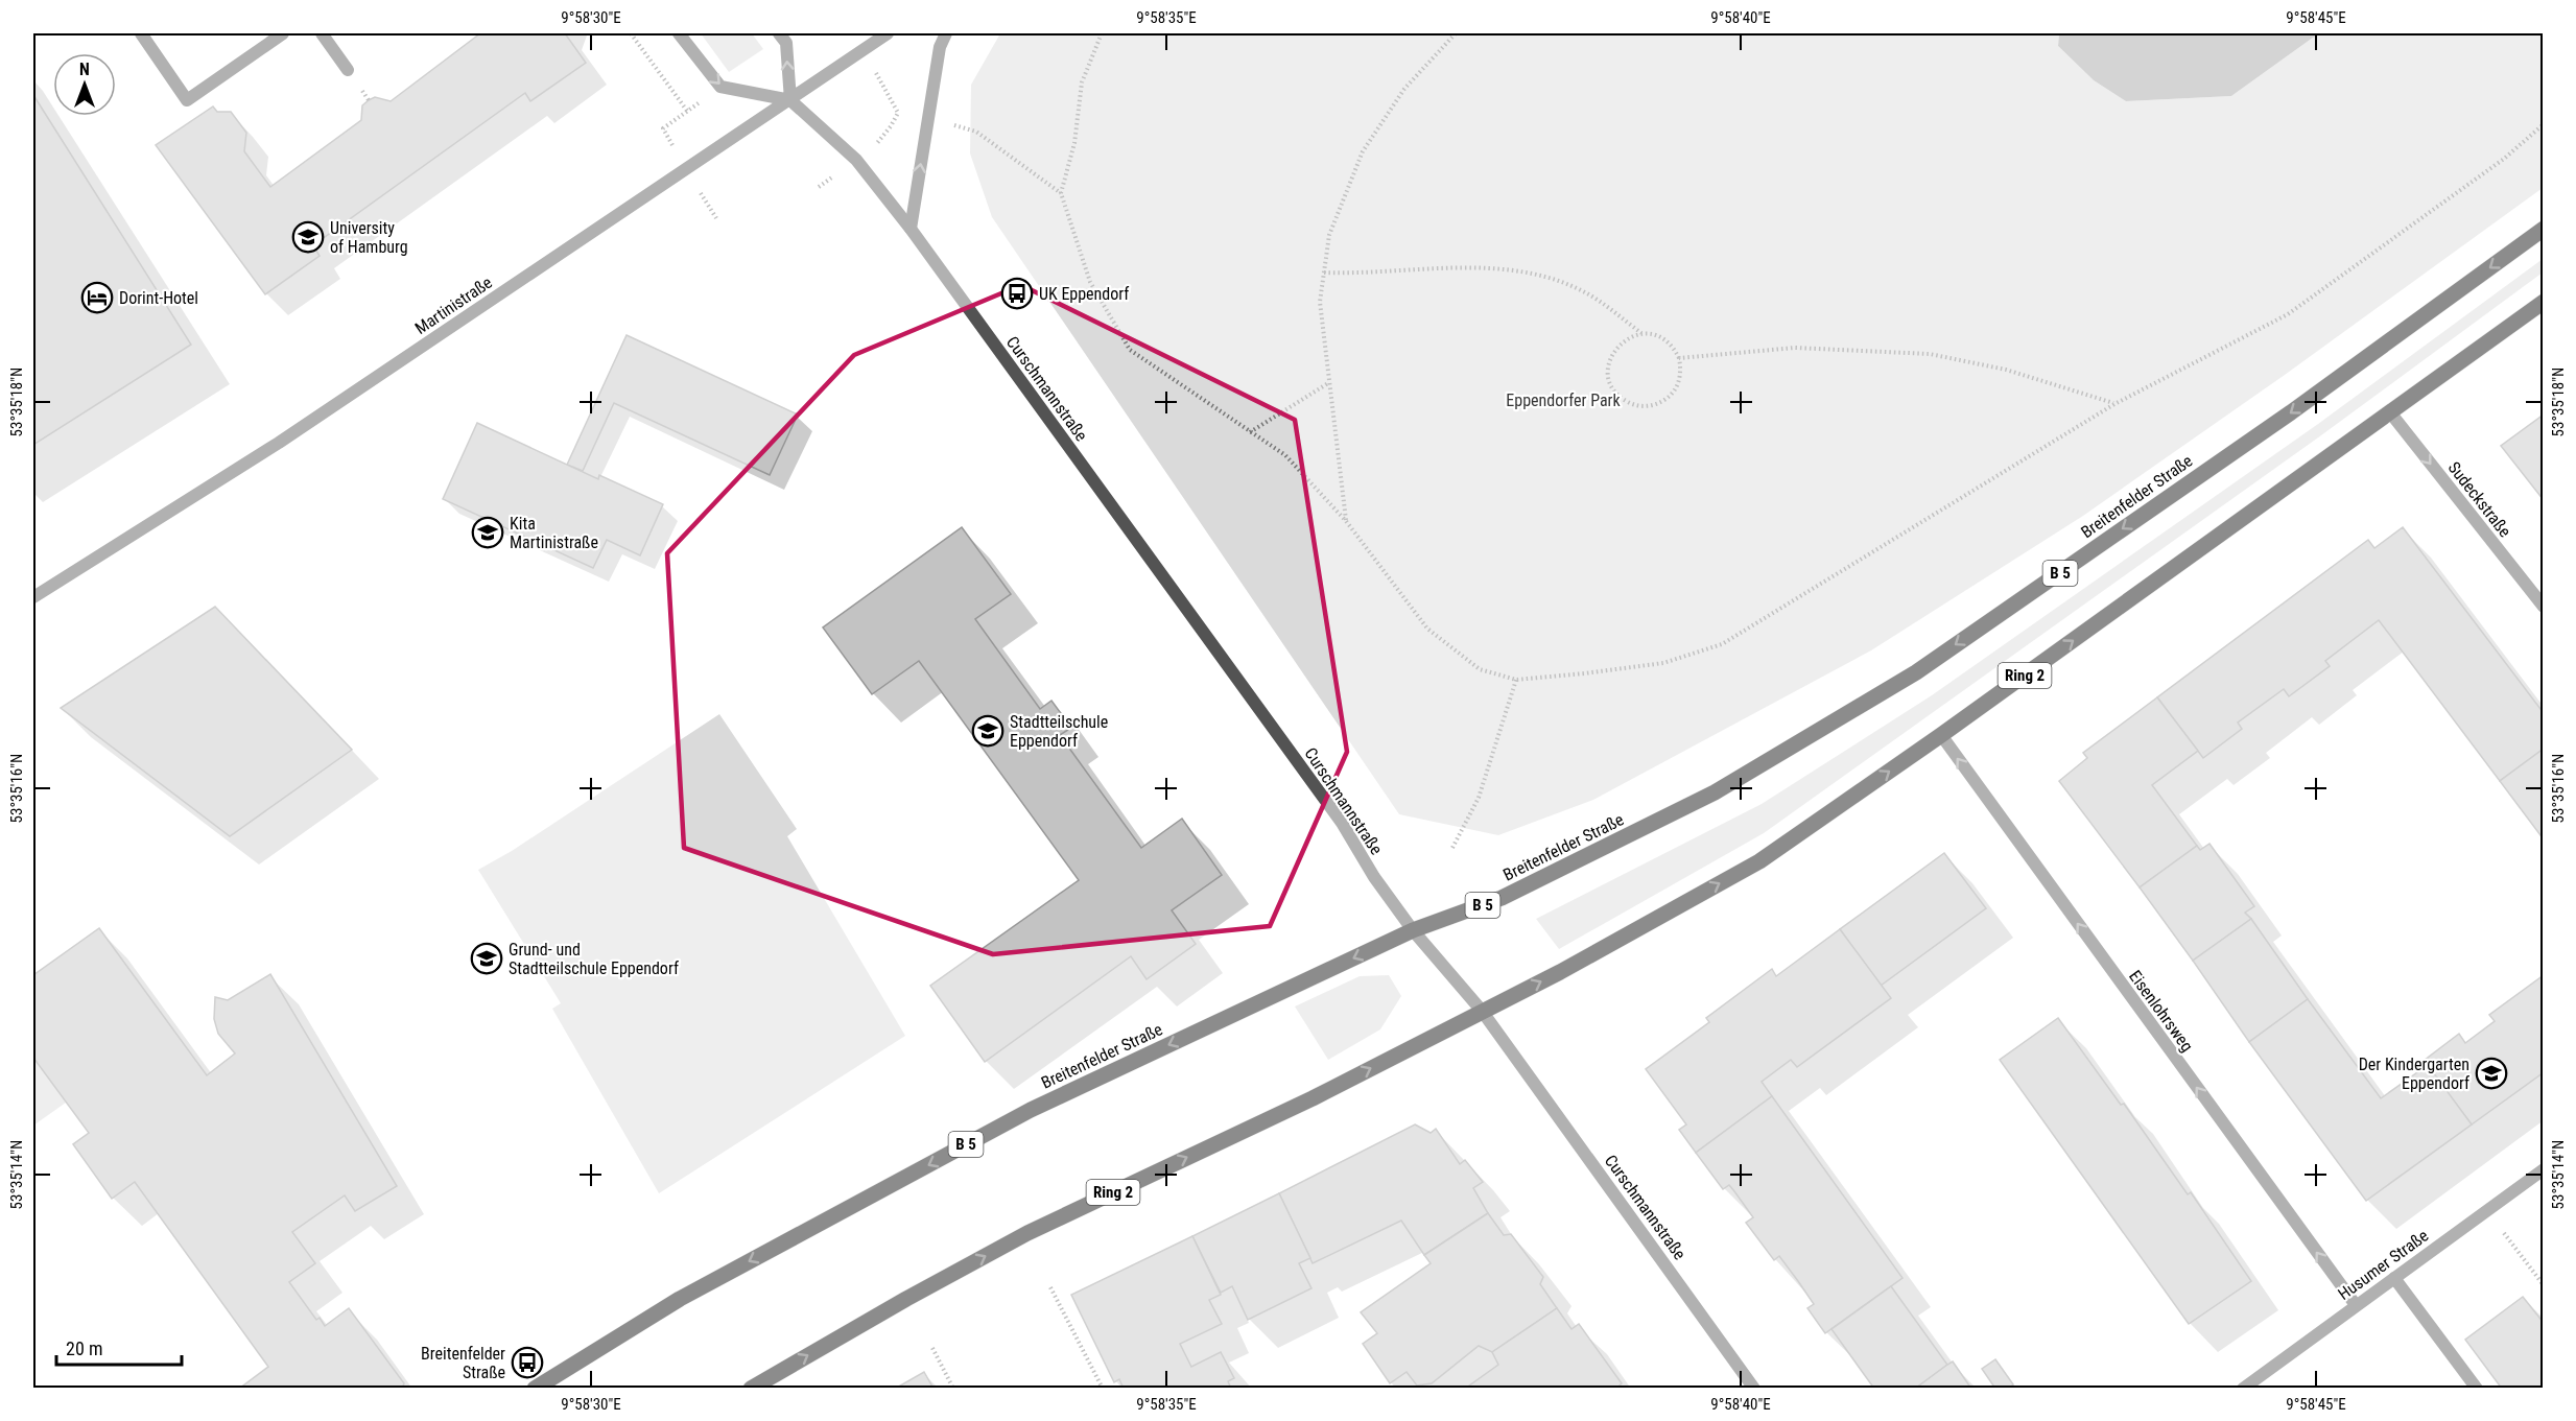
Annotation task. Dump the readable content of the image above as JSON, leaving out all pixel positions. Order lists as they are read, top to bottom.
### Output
{
  "streets": {
    "main road": ["Breitenfelder Straße", "B 5", "Ring 2"],
    "street": [
      "Martinistraße",
      "Curschmannstraße",
      "Sudeckstraße",
      "Eisenlohrsweg",
      "Husumer Straße"
    ]
  },
  "crossings": [
    ["Martinistraße", "Curschmannstraße"],
    ["Curschmannstraße", "Breitenfelder Straße"],
    ["Curschmannstraße", "Ring 2"],
    ["Sudeckstraße", "Ring 2"],
    ["Ring 2", "Eisenlohrsweg"],
    ["Eisenlohrsweg", "Husumer Straße"]
  ],
  "one_way": ["Sudeckstraße", "Eisenlohrsweg"],
  "parks": ["Eppendorfer Park"],
  "places": {
    "school or university": [
      "University of Hamburg",
      "Kita Martinistraße",
      "Stadtteilschule Eppendorf",
      "Grund- und Stadtteilschule Eppendorf",
      "Der Kindergarten Eppendorf"
    ],
    "bus stop": ["UK Eppendorf", "Breitenfelder Straße"],
    "hotel": ["Dorint-Hotel"]
  },
  "scale_bar": "20 m",
  "north": "top",
  "coordinates": [
    "9°58'30\"E",
    "9°58'35\"E",
    "9°58'40\"E",
    "9°58'45\"E",
    "53°35'18\"N",
    "53°35'16\"N",
    "53°35'14\"N"
  ]
}
